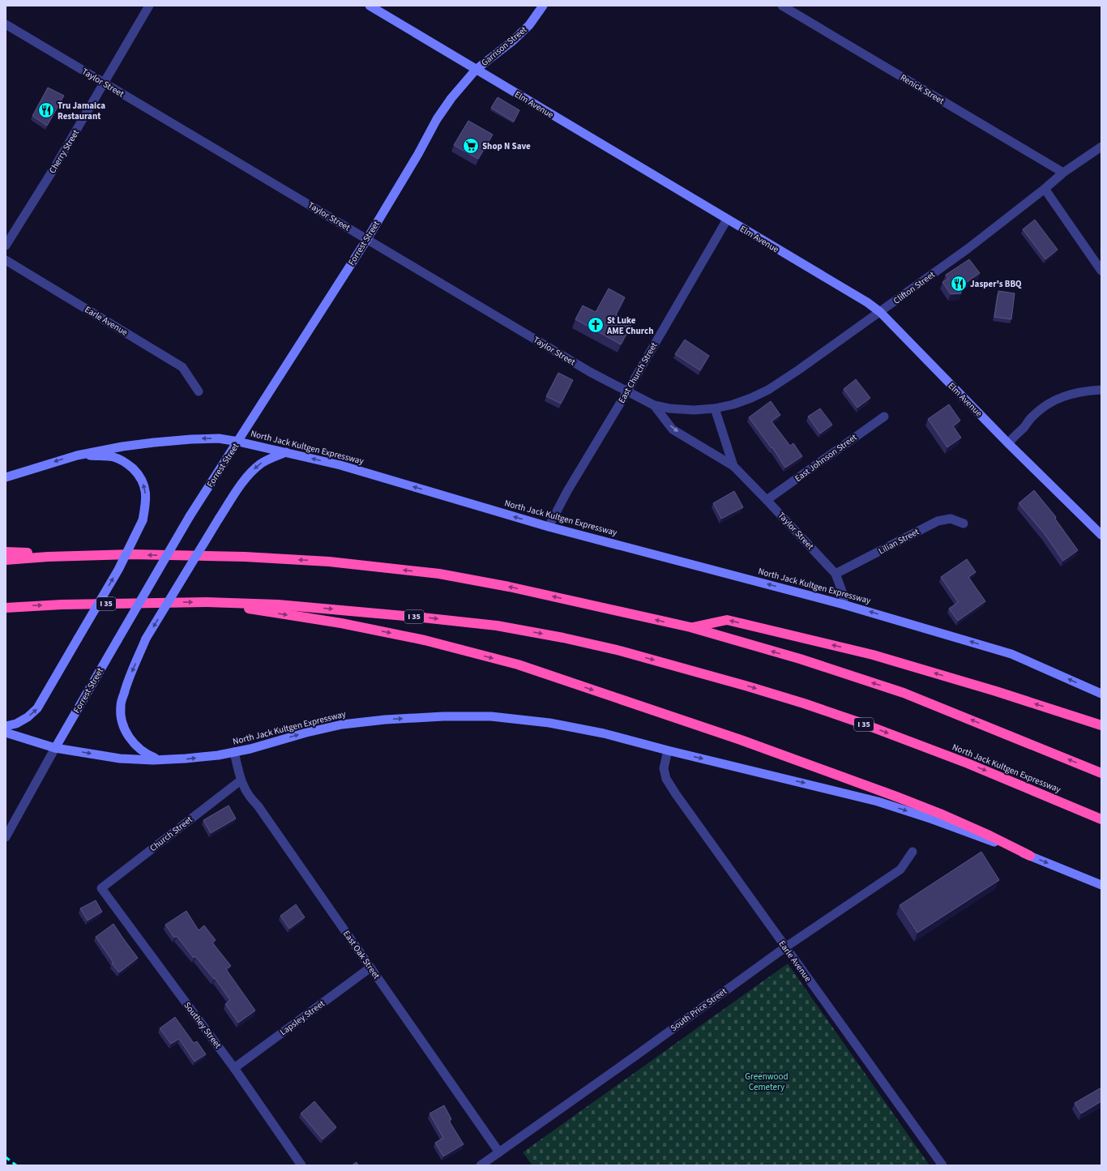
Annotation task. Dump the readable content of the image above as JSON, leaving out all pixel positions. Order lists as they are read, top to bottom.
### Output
{
  "streets": {
    "highway": ["North Jack Kultgen Expressway", "I 35"],
    "main road": ["Garrison Street", "Elm Avenue", "Forrest Street"],
    "street": [
      "Taylor Street",
      "Renick Street",
      "Cherry Street",
      "Clifton Street",
      "Earle Avenue",
      "East Church Street",
      "East Johnson Street",
      "Lilian Street",
      "Church Street",
      "East Oak Street",
      "South Price Street",
      "Lapsley Street",
      "Southey Street"
    ]
  },
  "crossings": [
    ["Garrison Street", "Elm Avenue"],
    ["Garrison Street", "Forrest Street"],
    ["Taylor Street", "Cherry Street"],
    ["Taylor Street", "Forrest Street"],
    ["Taylor Street", "Clifton Street"],
    ["Taylor Street", "East Church Street"],
    ["Taylor Street", "North Jack Kultgen Expressway"],
    ["Taylor Street", "East Johnson Street"],
    ["Taylor Street", "Lilian Street"],
    ["Renick Street", "Clifton Street"],
    ["Elm Avenue", "Forrest Street"],
    ["Elm Avenue", "Clifton Street"],
    ["Elm Avenue", "East Church Street"],
    ["Forrest Street", "North Jack Kultgen Expressway"],
    ["Earle Avenue", "North Jack Kultgen Expressway"],
    ["Earle Avenue", "South Price Street"],
    ["East Church Street", "North Jack Kultgen Expressway"],
    ["North Jack Kultgen Expressway", "East Oak Street"],
    ["Church Street", "East Oak Street"],
    ["Church Street", "Southey Street"],
    ["East Oak Street", "South Price Street"],
    ["East Oak Street", "Lapsley Street"],
    ["Lapsley Street", "Southey Street"]
  ],
  "parks": ["Greenwood Cemetery"],
  "places": {
    "restaurant": ["Tru Jamaica Restaurant", "Jasper's BBQ"],
    "supermarket": ["Shop N Save"],
    "church": ["St Luke AME Church"]
  }
}
